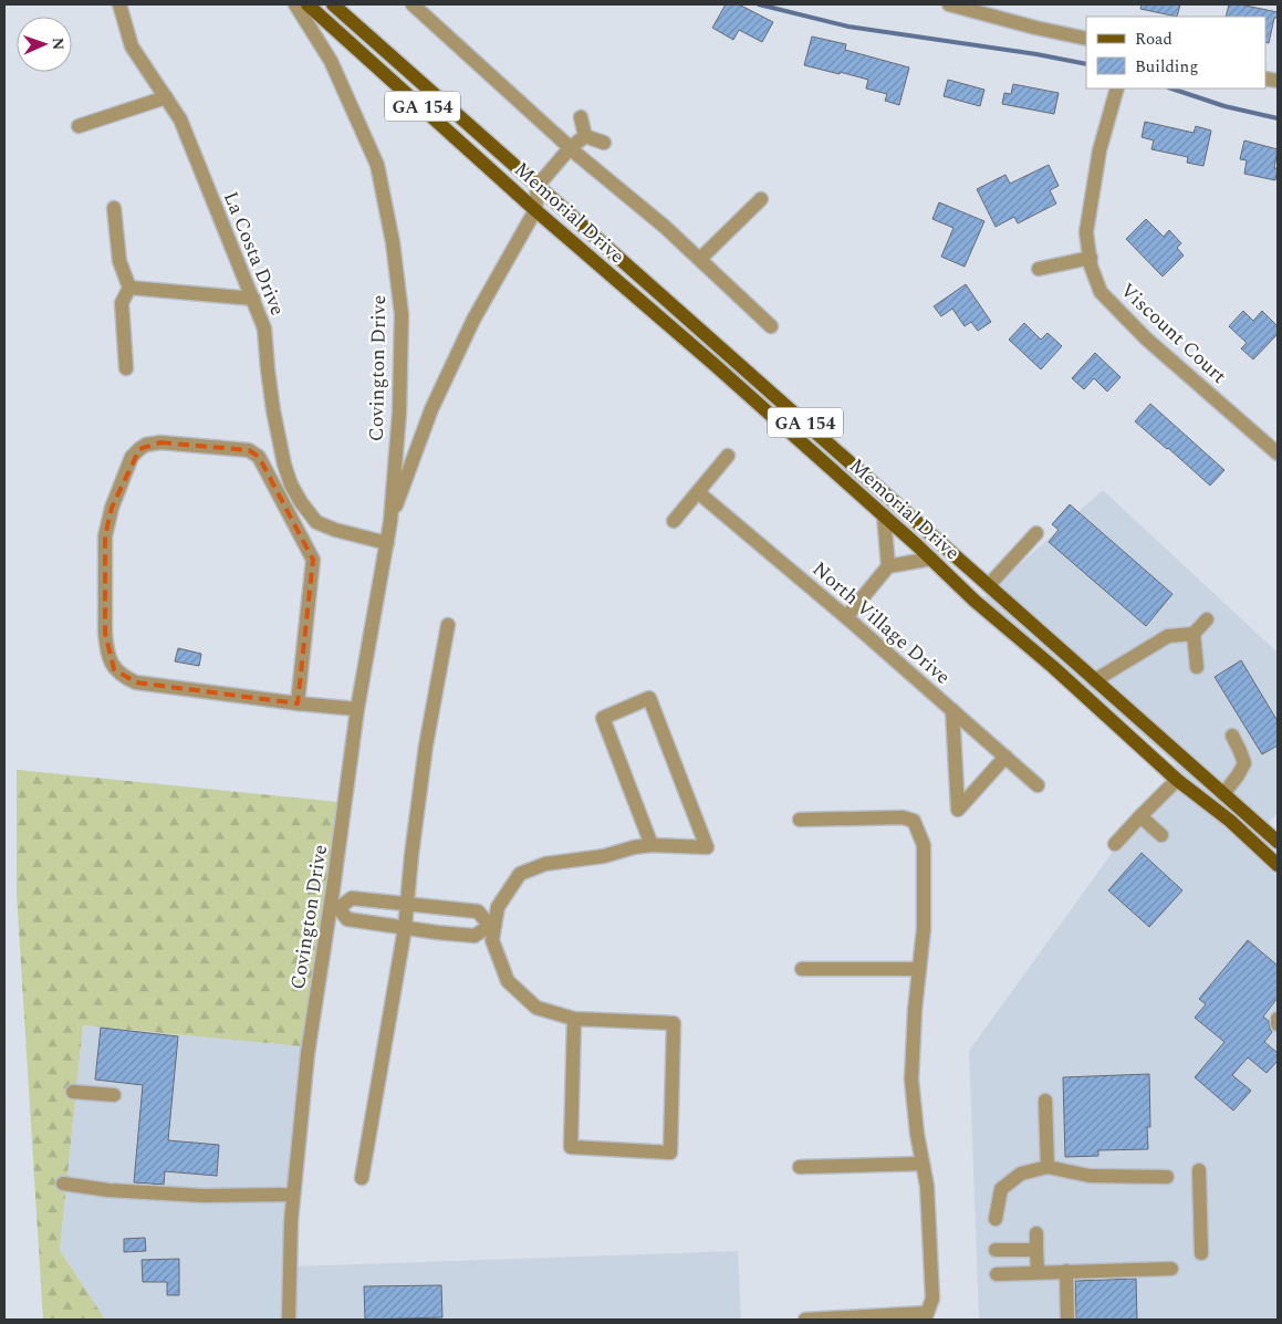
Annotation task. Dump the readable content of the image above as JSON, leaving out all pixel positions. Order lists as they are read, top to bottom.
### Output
{
  "streets": {
    "main road": ["GA 154", "Memorial Drive"],
    "street": [
      "La Costa Drive",
      "Viscount Court",
      "Covington Drive",
      "North Village Drive"
    ]
  },
  "crossings": [
    ["Memorial Drive", "Covington Drive"],
    ["La Costa Drive", "Covington Drive"]
  ],
  "legend": ["Road", "Building"],
  "north": "right"
}
